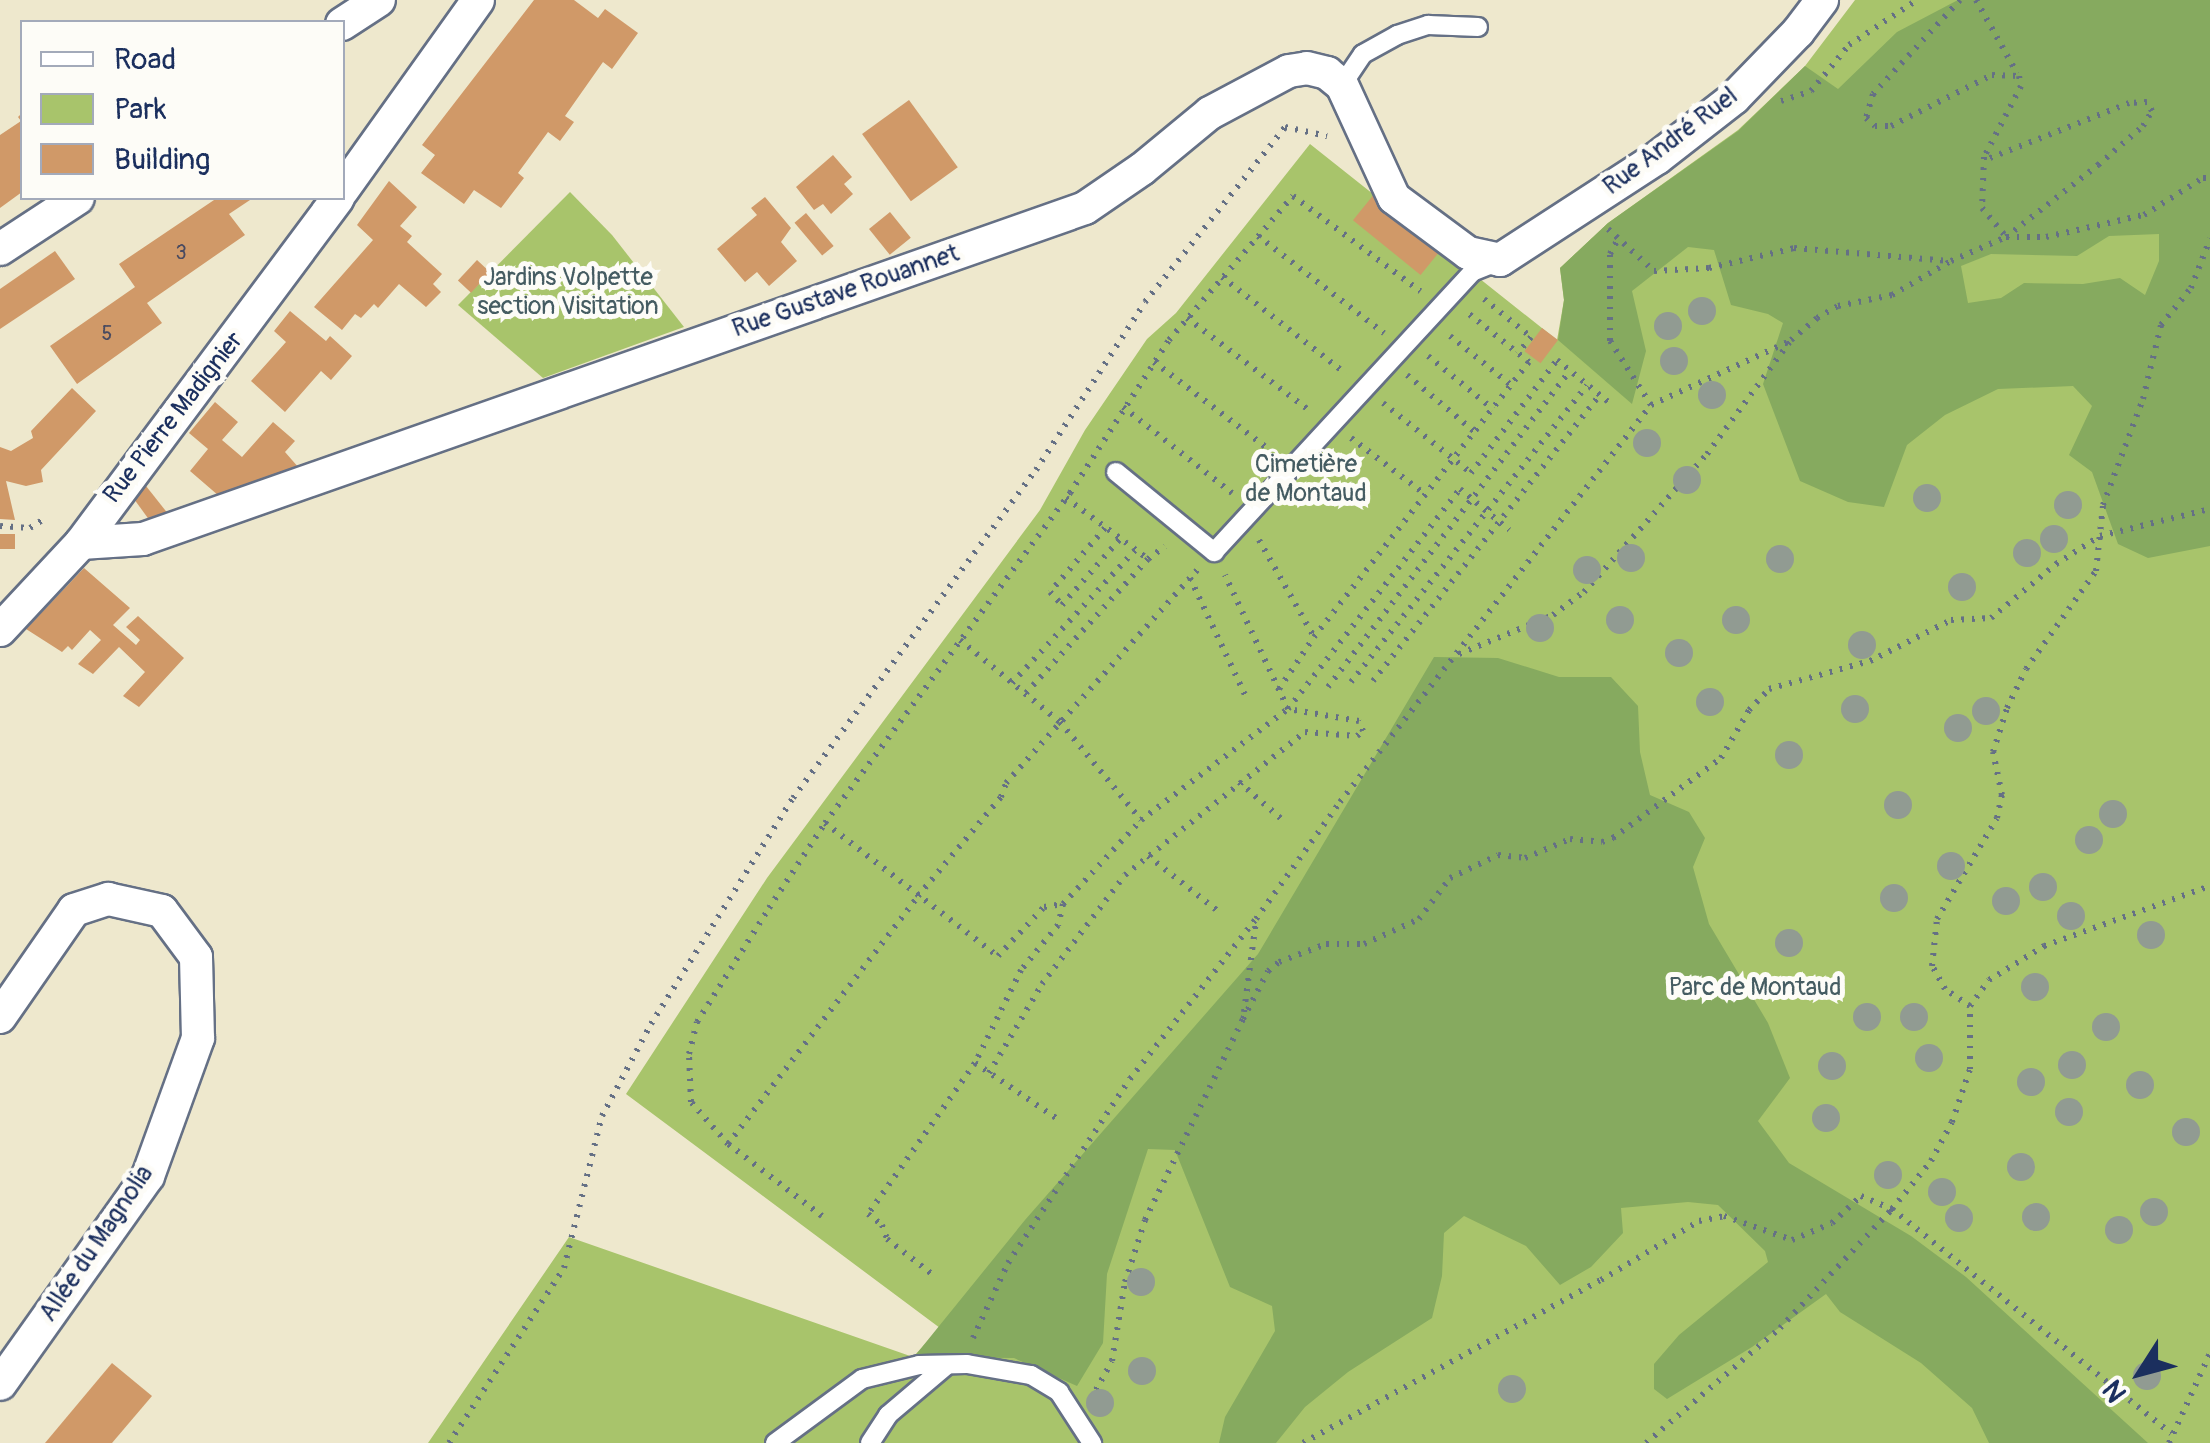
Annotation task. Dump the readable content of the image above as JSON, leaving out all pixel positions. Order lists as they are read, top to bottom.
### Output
{
  "streets": {
    "street": [
      "Rue André Ruel",
      "Rue Gustave Rouannet",
      "Rue Pierre Madignier",
      "Allée du Magnolia"
    ]
  },
  "crossings": [
    ["Rue Gustave Rouannet", "Rue Pierre Madignier"]
  ],
  "parks": ["Jardins Volpette section Visitation", "Cimetière de Montaud", "Parc de Montaud"],
  "house_numbers": ["3", "5"],
  "legend": ["Road", "Park", "Building"],
  "north": "bottom left"
}
